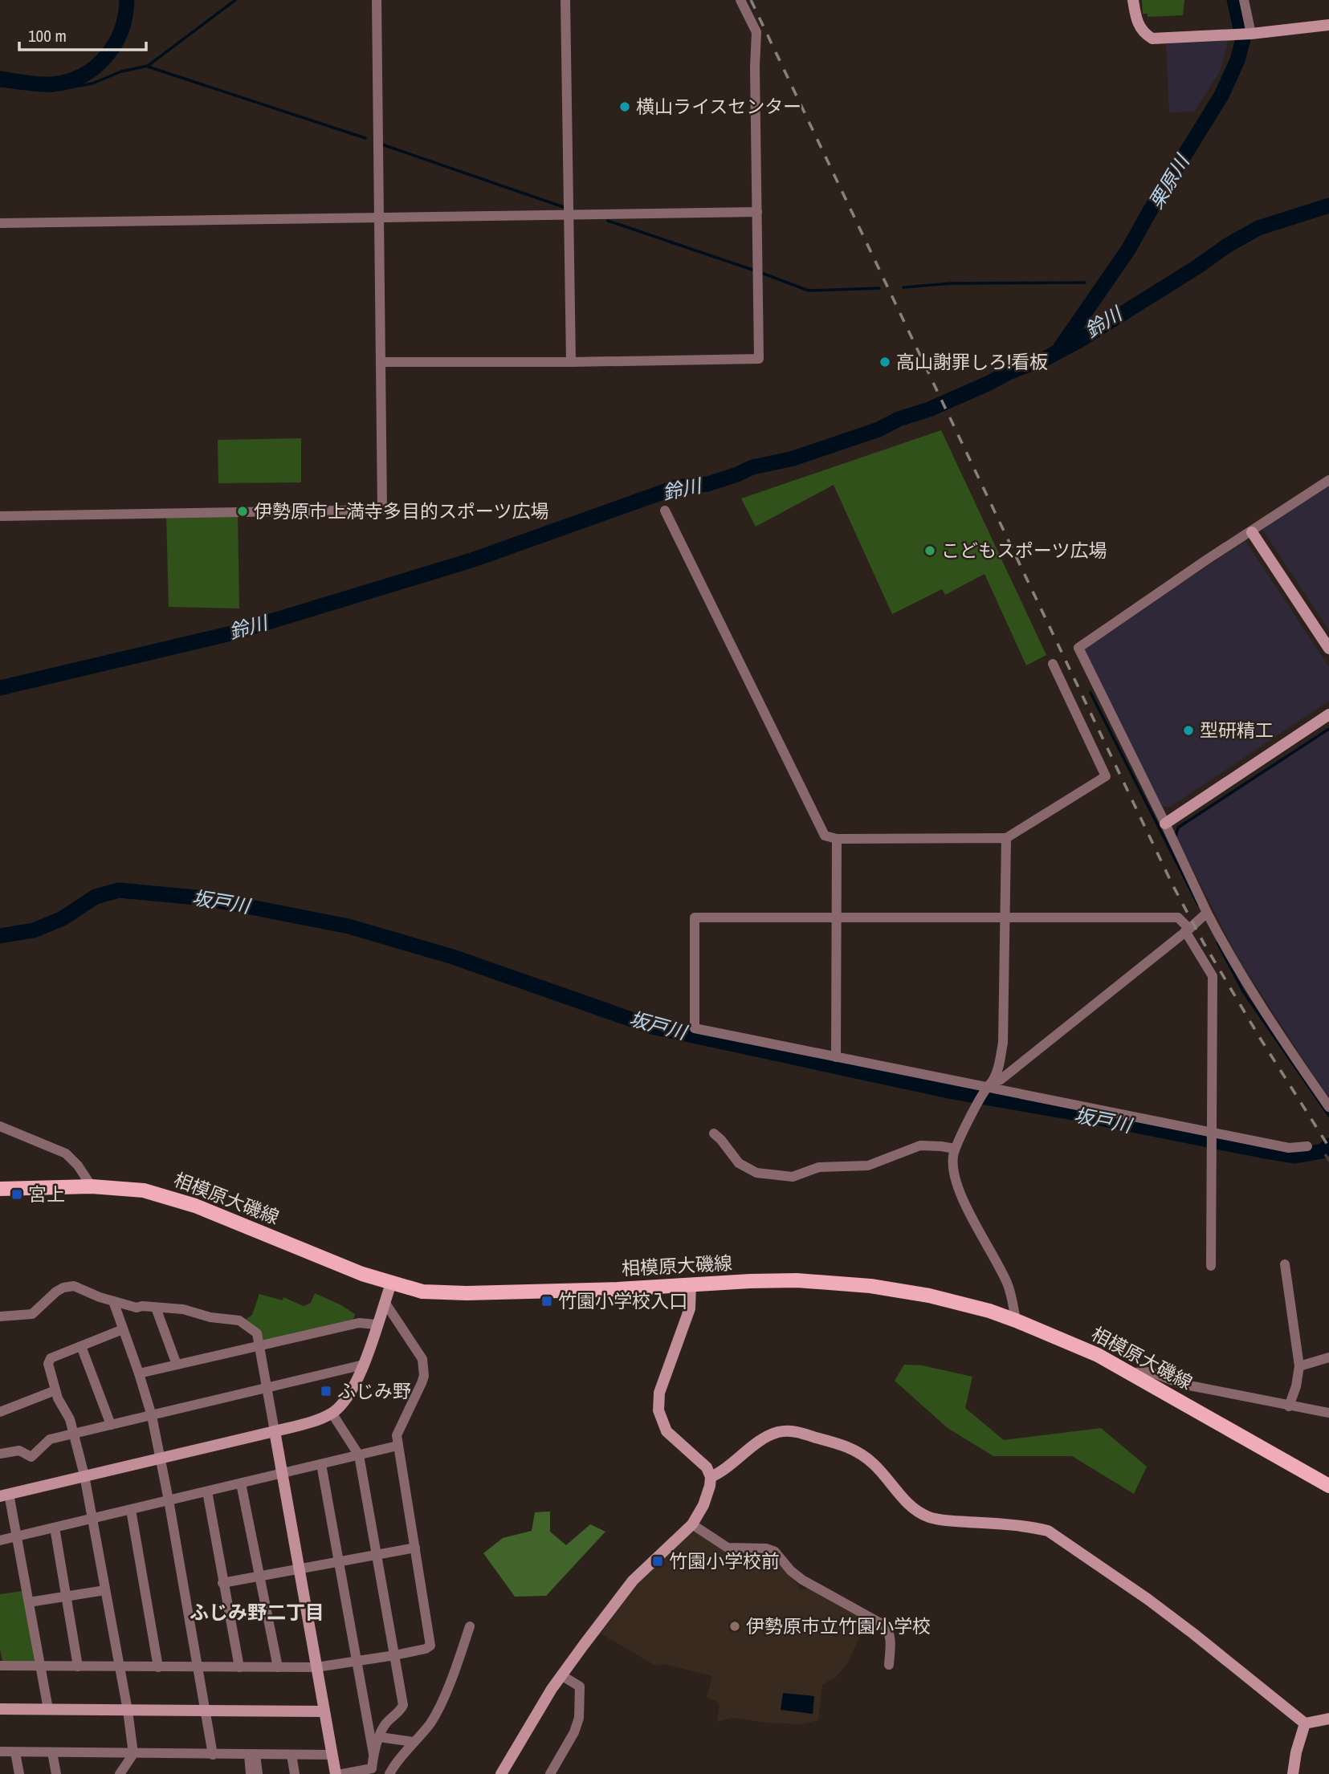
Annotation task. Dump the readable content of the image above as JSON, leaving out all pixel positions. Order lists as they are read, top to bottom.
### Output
{
  "streets": {
    "main road": ["相模原大磯線"]
  },
  "districts": ["ふじみ野二丁目"],
  "water": ["栗原川", "鈴川", "坂戸川"],
  "places": {
    "other": [
      "横山ライスセンター",
      "高山謝罪しろ!看板",
      "伊勢原市上満寺多目的スポーツ広場",
      "こどもスポーツ広場",
      "型研精工",
      "伊勢原市立竹園小学校"
    ],
    "transit": [
      "宮上",
      "竹園小学校入口",
      "ふじみ野",
      "竹園小学校前"
    ]
  },
  "scale_bar": "100 m"
}
